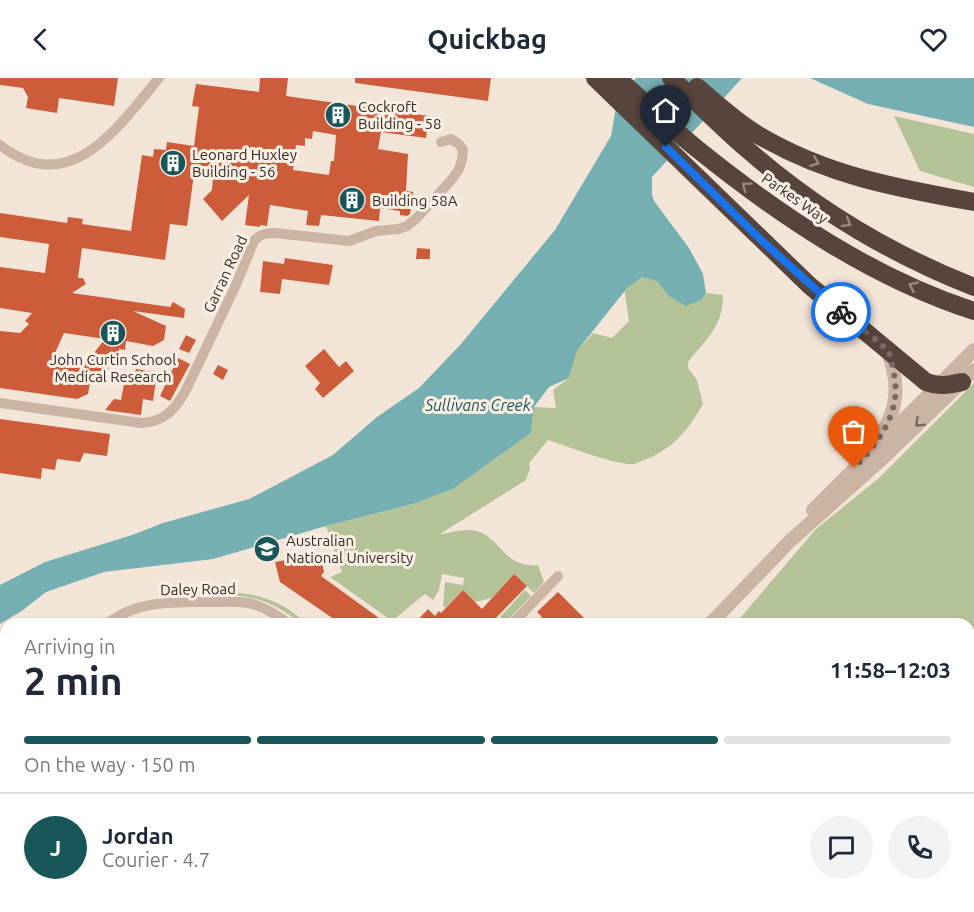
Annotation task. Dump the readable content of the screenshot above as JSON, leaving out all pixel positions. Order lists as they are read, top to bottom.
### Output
{
  "streets": {
    "highway": ["Parkes Way"],
    "street": ["Garran Road", "Daley Road"]
  },
  "water": ["Sullivans Creek"],
  "places": {
    "building": [
      "Cockroft Building - 58",
      "Leonard Huxley Building - 56",
      "Building 58A",
      "John Curtin School Medical Research"
    ],
    "school or university": ["Australian National University"]
  },
  "page": {
    "header": "Quickbag",
    "heading": ["2 min", "Arriving in", "11:58–12:03"],
    "panel": ["Jordan", "Courier · 4.7"],
    "bar": "On the way · 150 m",
    "round": "J"
  }
}
